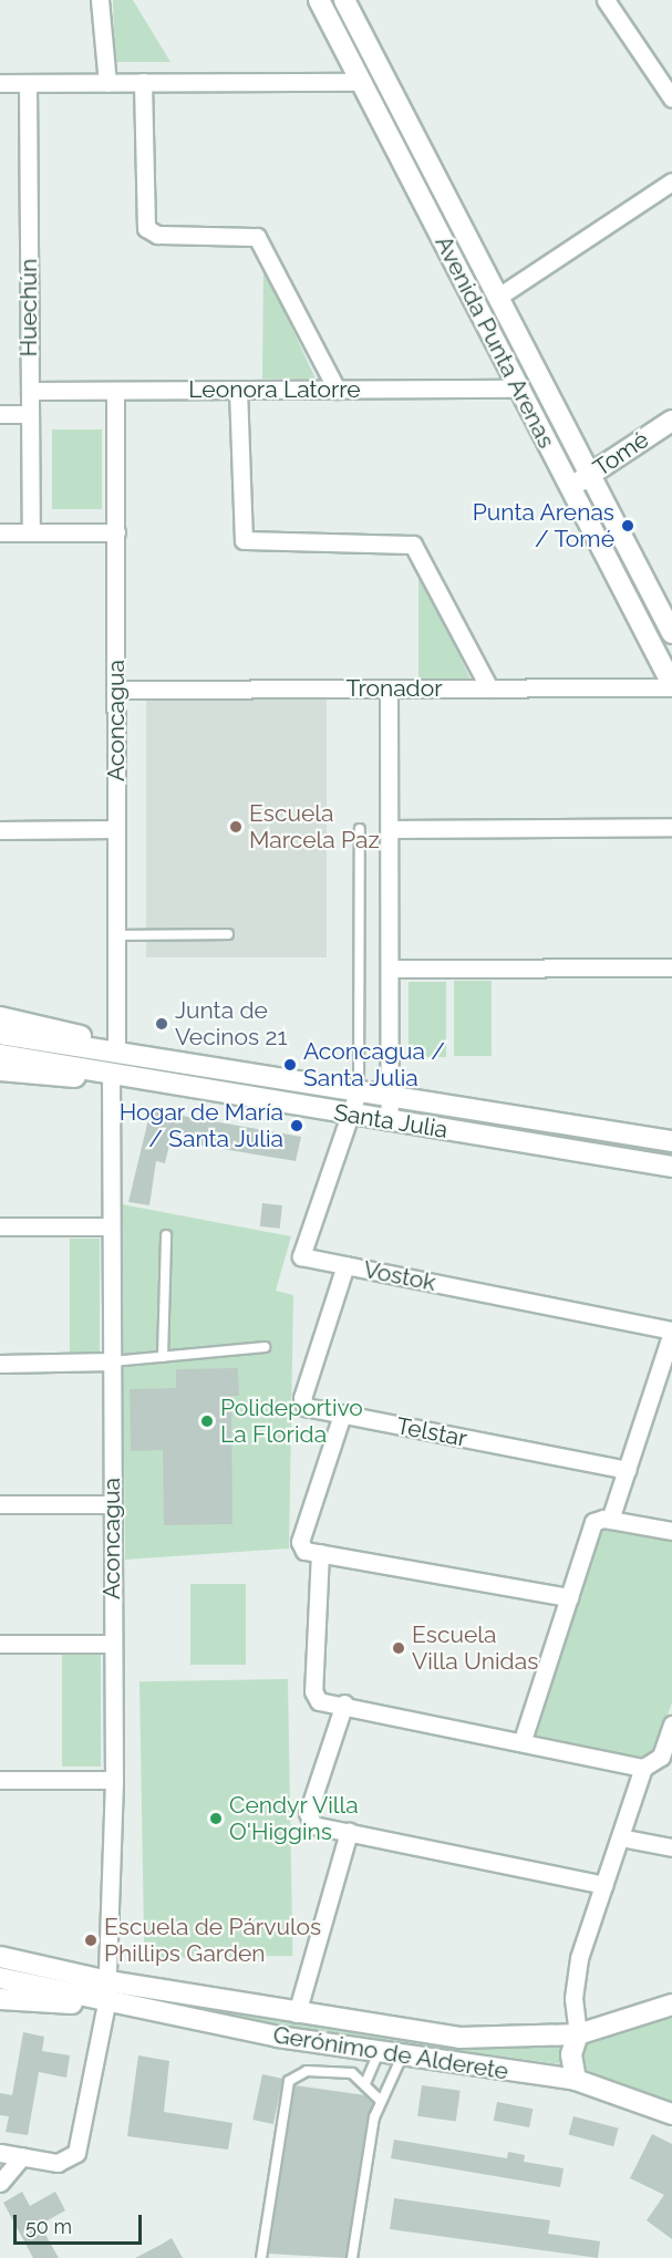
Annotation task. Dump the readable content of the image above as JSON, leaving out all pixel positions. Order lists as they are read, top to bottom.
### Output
{
  "streets": {
    "main road": [
      "Avenida Punta Arenas",
      "Tomé",
      "Santa Julia",
      "Gerónimo de Alderete"
    ],
    "street": [
      "Huechún",
      "Leonora Latorre",
      "Tronador",
      "Aconcagua",
      "Vostok",
      "Telstar"
    ]
  },
  "crossings": [
    ["Huechún", "Leonora Latorre"],
    ["Avenida Punta Arenas", "Leonora Latorre"],
    ["Avenida Punta Arenas", "Tomé"],
    ["Avenida Punta Arenas", "Tronador"],
    ["Leonora Latorre", "Aconcagua"],
    ["Tronador", "Aconcagua"],
    ["Aconcagua", "Santa Julia"],
    ["Aconcagua", "Gerónimo de Alderete"],
    ["Santa Julia", "Vostok"],
    ["Vostok", "Telstar"]
  ],
  "places": [
    "Punta Arenas / Tomé",
    "Escuela Marcela Paz",
    "Junta de Vecinos 21",
    "Aconcagua / Santa Julia",
    "Hogar de María / Santa Julia",
    "Polideportivo La Florida",
    "Escuela Villa Unidas",
    "Cendyr Villa O'Higgins",
    "Escuela de Párvulos Phillips Garden"
  ],
  "scale_bar": "50 m"
}
